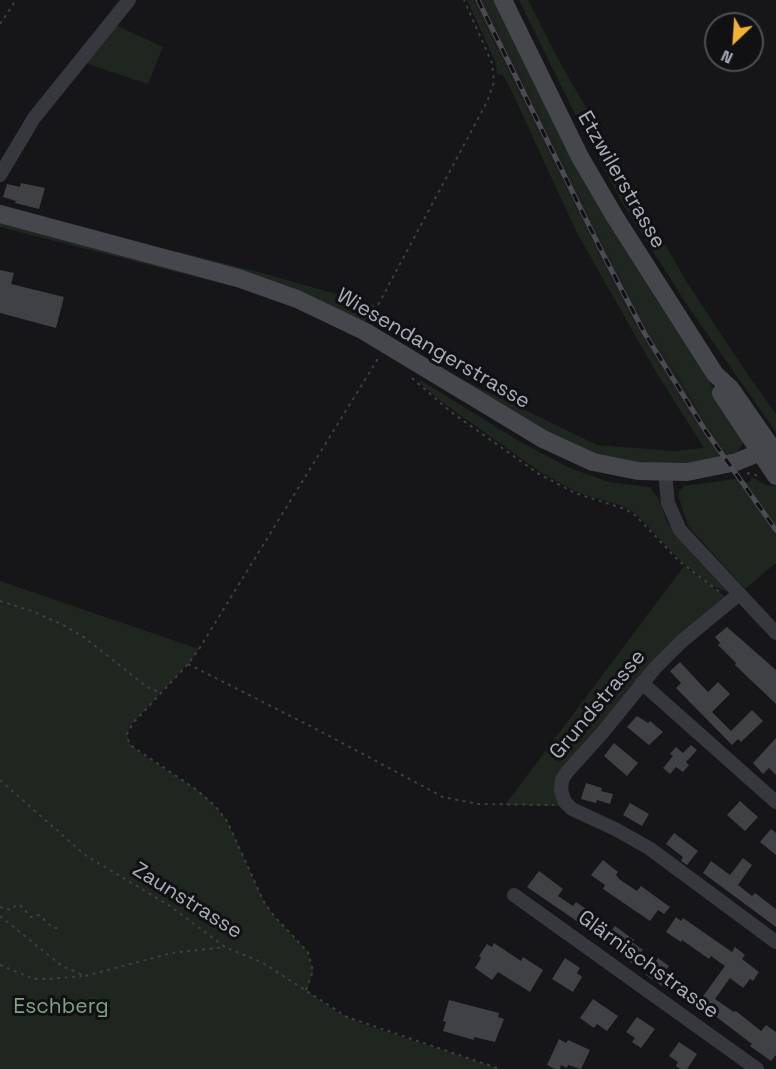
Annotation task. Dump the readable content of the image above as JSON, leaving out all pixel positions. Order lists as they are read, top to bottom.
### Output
{
  "streets": {
    "main road": ["Etzwilerstrasse", "Wiesendangerstrasse"],
    "street": ["Grundstrasse", "Glärnischstrasse"],
    "path": ["Zaunstrasse"]
  },
  "crossings": [
    ["Etzwilerstrasse", "Wiesendangerstrasse"]
  ],
  "parks": ["Eschberg"],
  "north": "bottom left"
}
